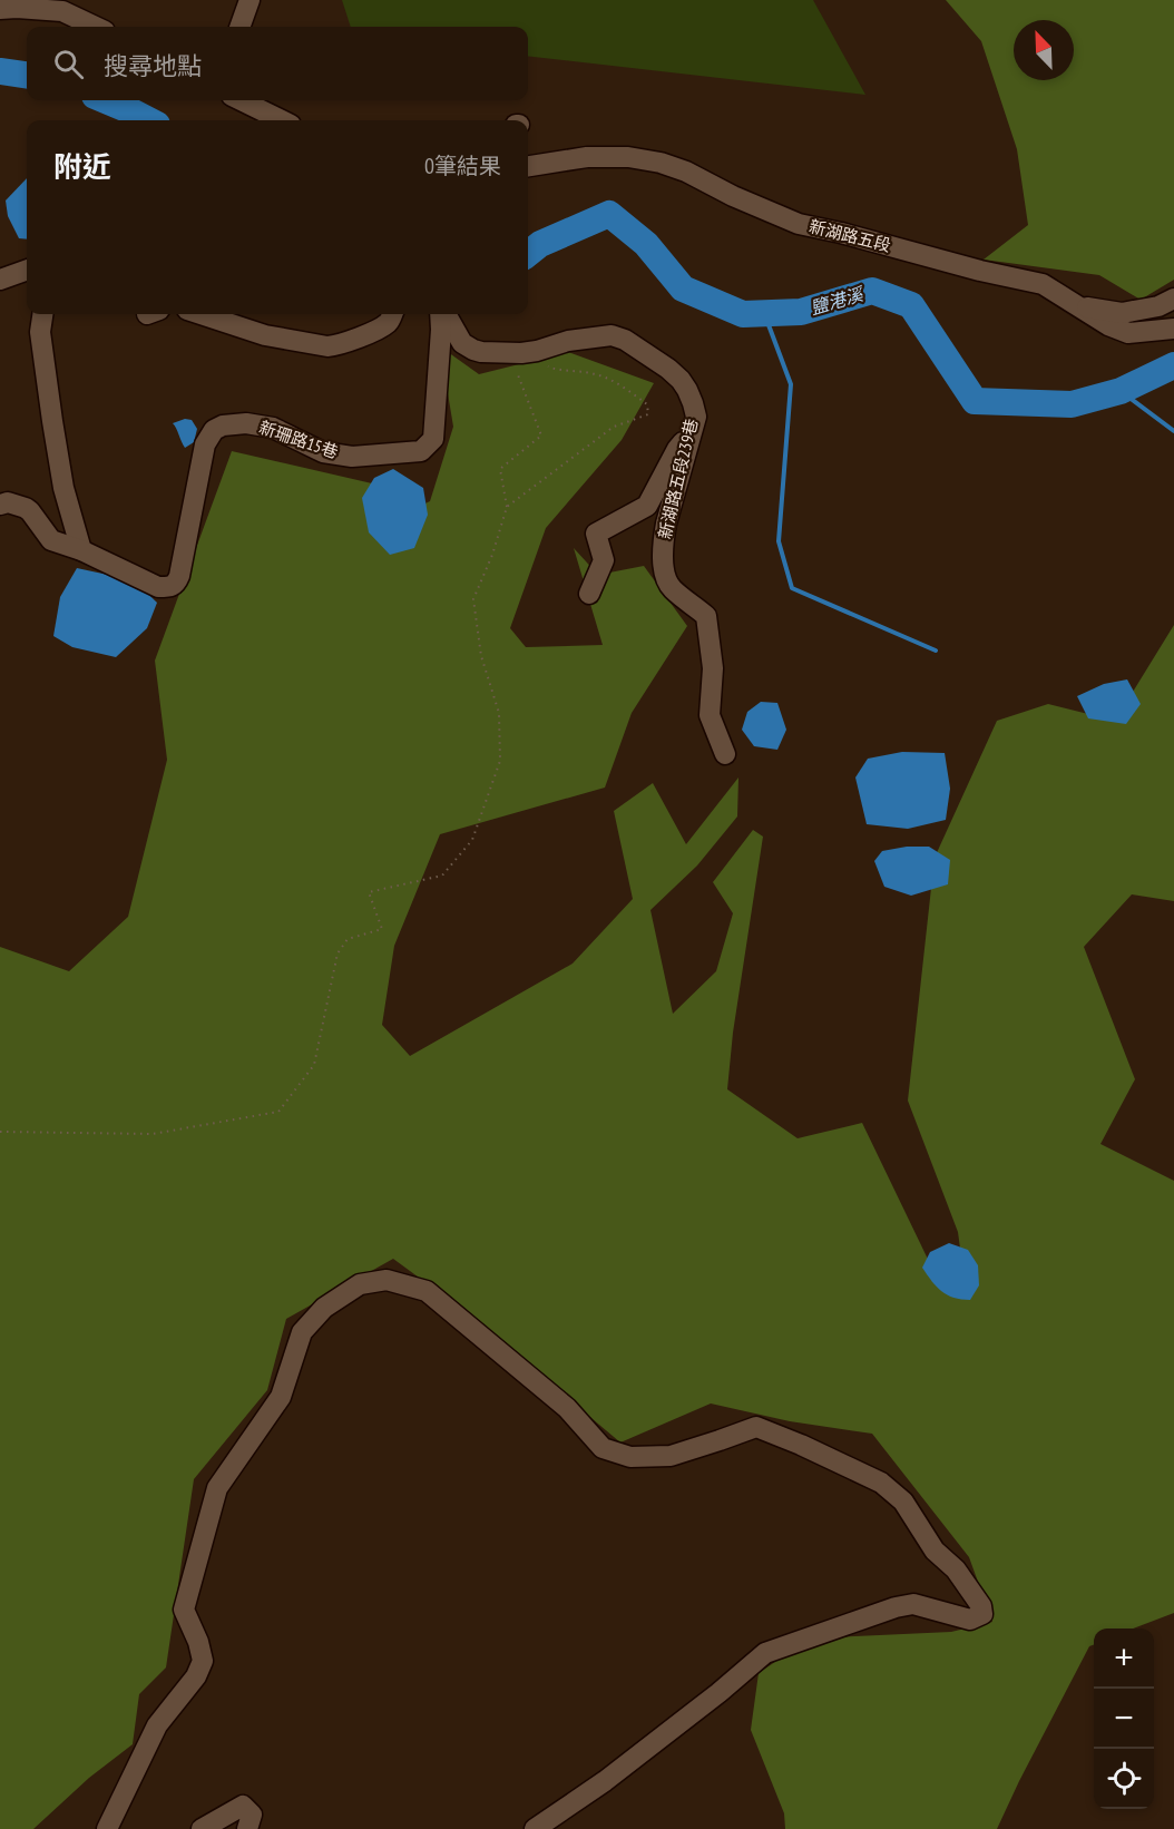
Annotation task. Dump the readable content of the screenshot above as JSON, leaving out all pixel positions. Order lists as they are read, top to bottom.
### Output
{
  "streets": {
    "street": ["新湖路五段", "新珊路15巷", "新湖路五段239巷"]
  },
  "water": ["鹽港溪"],
  "north": "top left",
  "page": {
    "search": "搜尋地點",
    "heading": ["附近", "0筆結果"],
    "map_buttons": ["+", "−"]
  }
}
